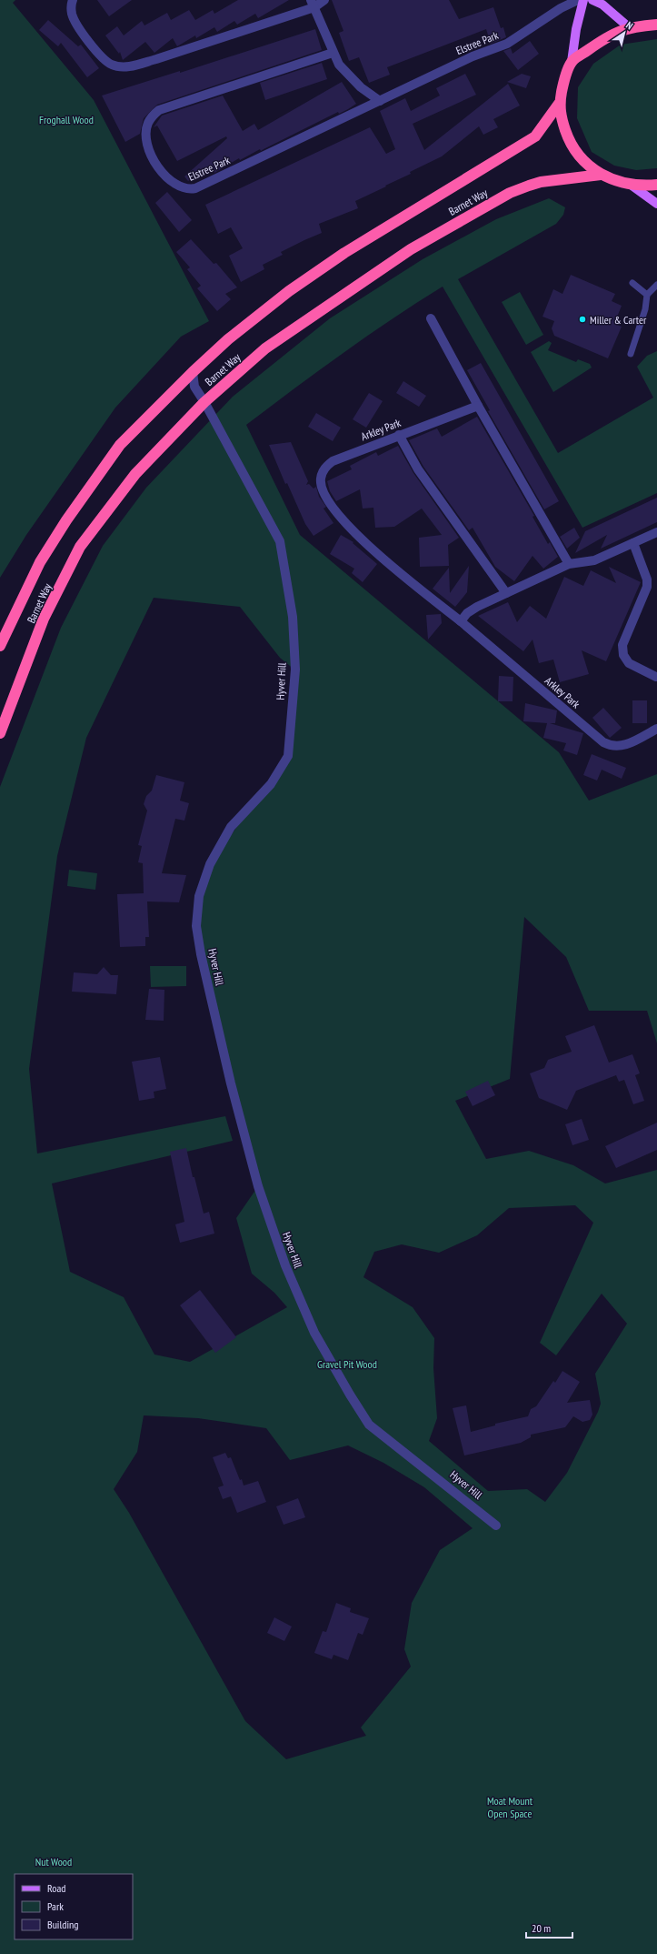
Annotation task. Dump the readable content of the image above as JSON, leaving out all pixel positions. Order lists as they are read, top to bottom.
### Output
{
  "streets": {
    "highway": ["Barnet Way"],
    "street": ["Elstree Park", "Arkley Park", "Hyver Hill"]
  },
  "crossings": [
    ["Barnet Way", "Hyver Hill"]
  ],
  "parks": [
    "Froghall Wood",
    "Gravel Pit Wood",
    "Moat Mount Open Space",
    "Nut Wood"
  ],
  "places": ["Miller & Carter"],
  "legend": ["Road", "Park", "Building"],
  "scale_bar": "20 m",
  "north": "top right"
}
